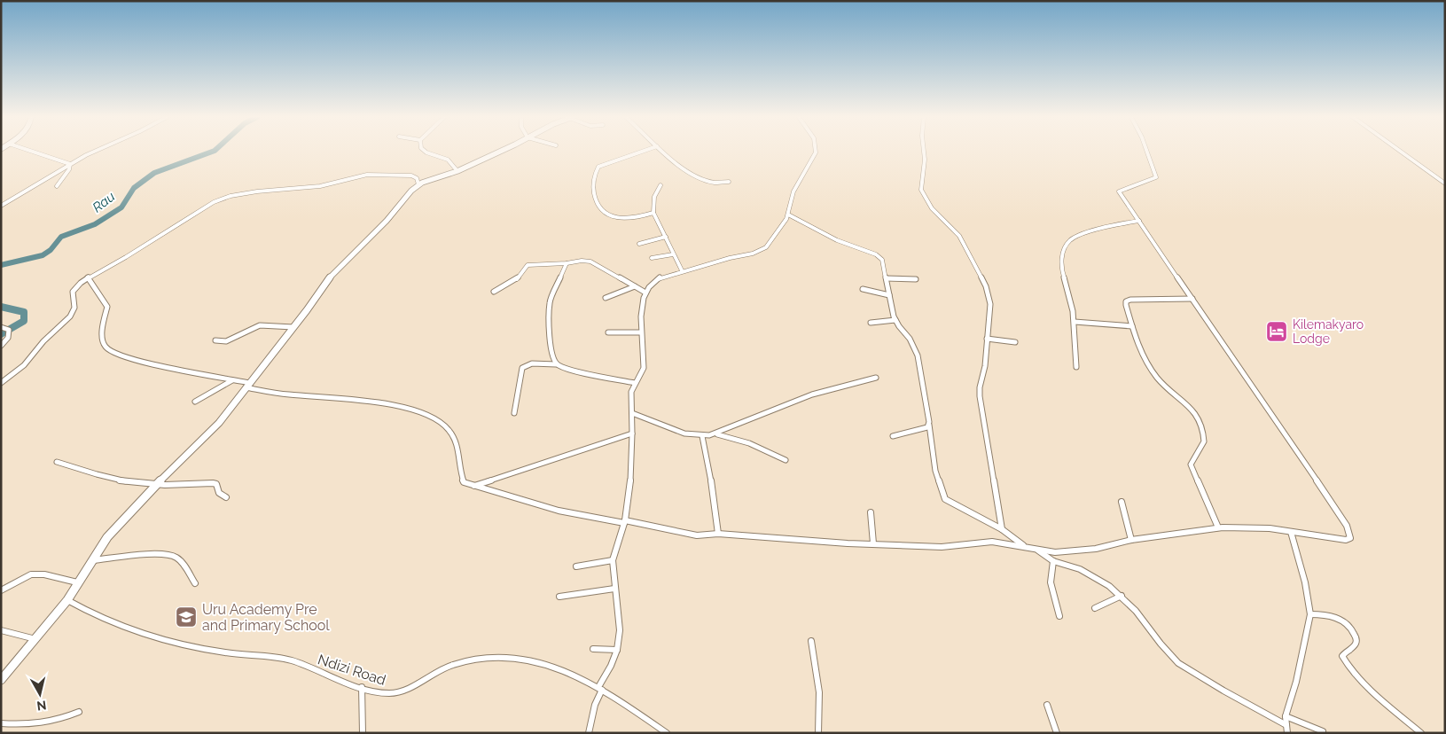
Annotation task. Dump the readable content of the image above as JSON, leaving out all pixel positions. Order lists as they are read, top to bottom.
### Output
{
  "streets": {
    "street": ["Ndizi Road"]
  },
  "water": ["Rau"],
  "places": {
    "hotel": ["Kilemakyaro Lodge"],
    "school or university": ["Uru Academy Pre and Primary School"]
  },
  "north": "bottom"
}
